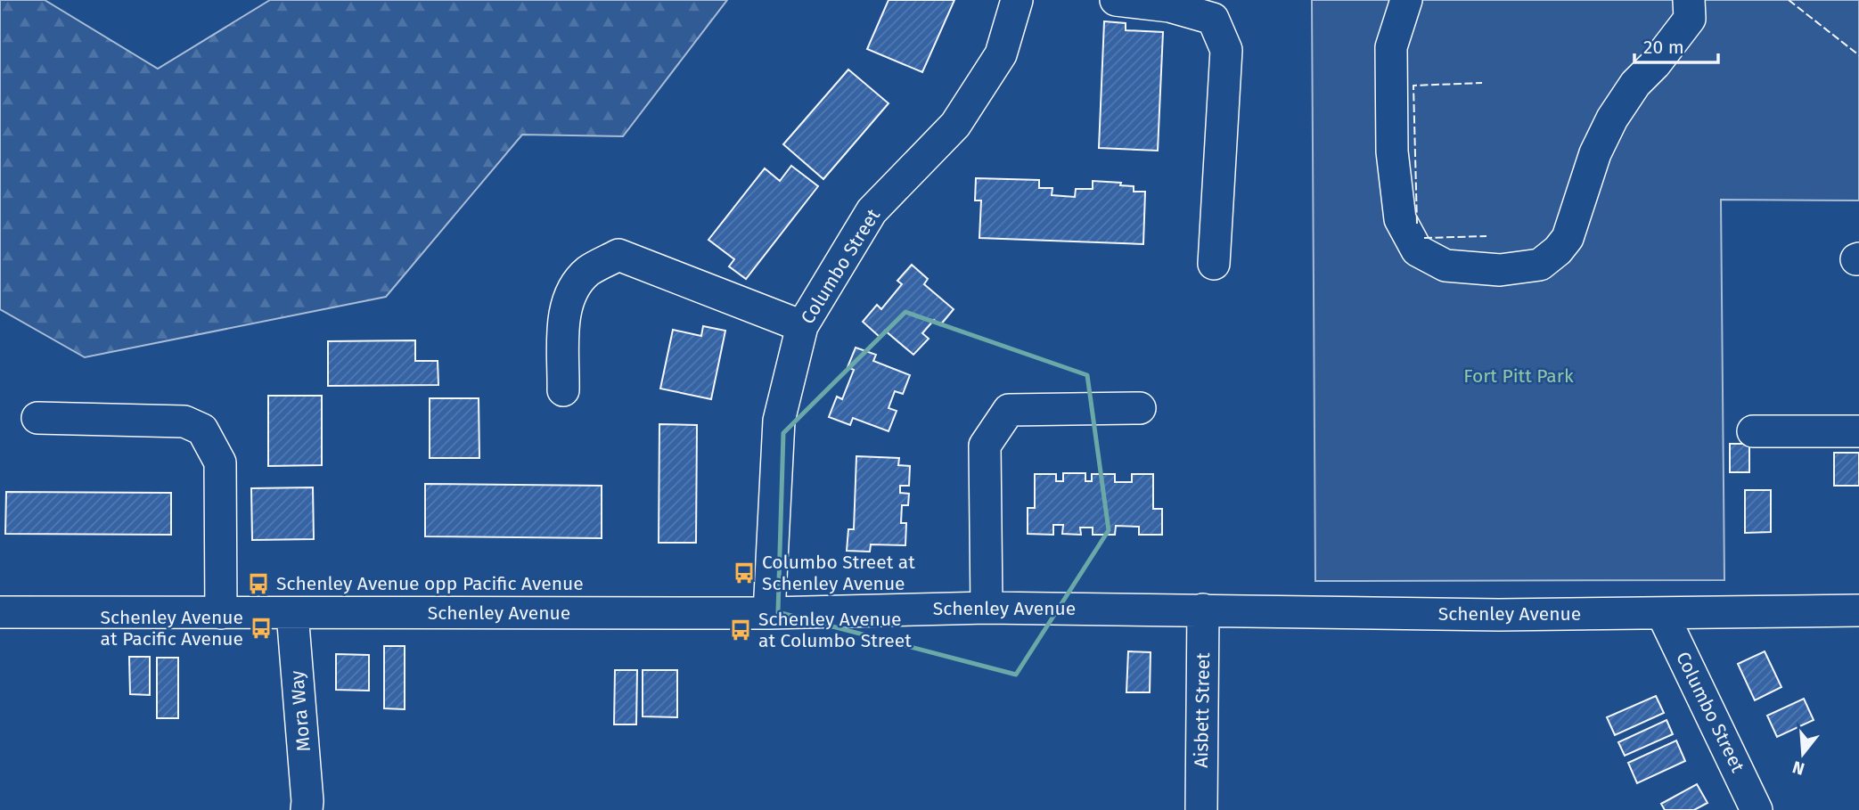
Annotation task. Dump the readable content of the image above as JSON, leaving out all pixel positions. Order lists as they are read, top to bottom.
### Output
{
  "streets": {
    "street": [
      "Columbo Street",
      "Schenley Avenue",
      "Aisbett Street",
      "Mora Way"
    ]
  },
  "crossings": [
    ["Columbo Street", "Schenley Avenue"],
    ["Schenley Avenue", "Aisbett Street"],
    ["Schenley Avenue", "Mora Way"]
  ],
  "parks": ["Fort Pitt Park"],
  "places": {
    "bus stop": [
      "Columbo Street at Schenley Avenue",
      "Schenley Avenue opp Pacific Avenue",
      "Schenley Avenue at Pacific Avenue",
      "Schenley Avenue at Columbo Street"
    ]
  },
  "scale_bar": "20 m",
  "north": "bottom"
}
